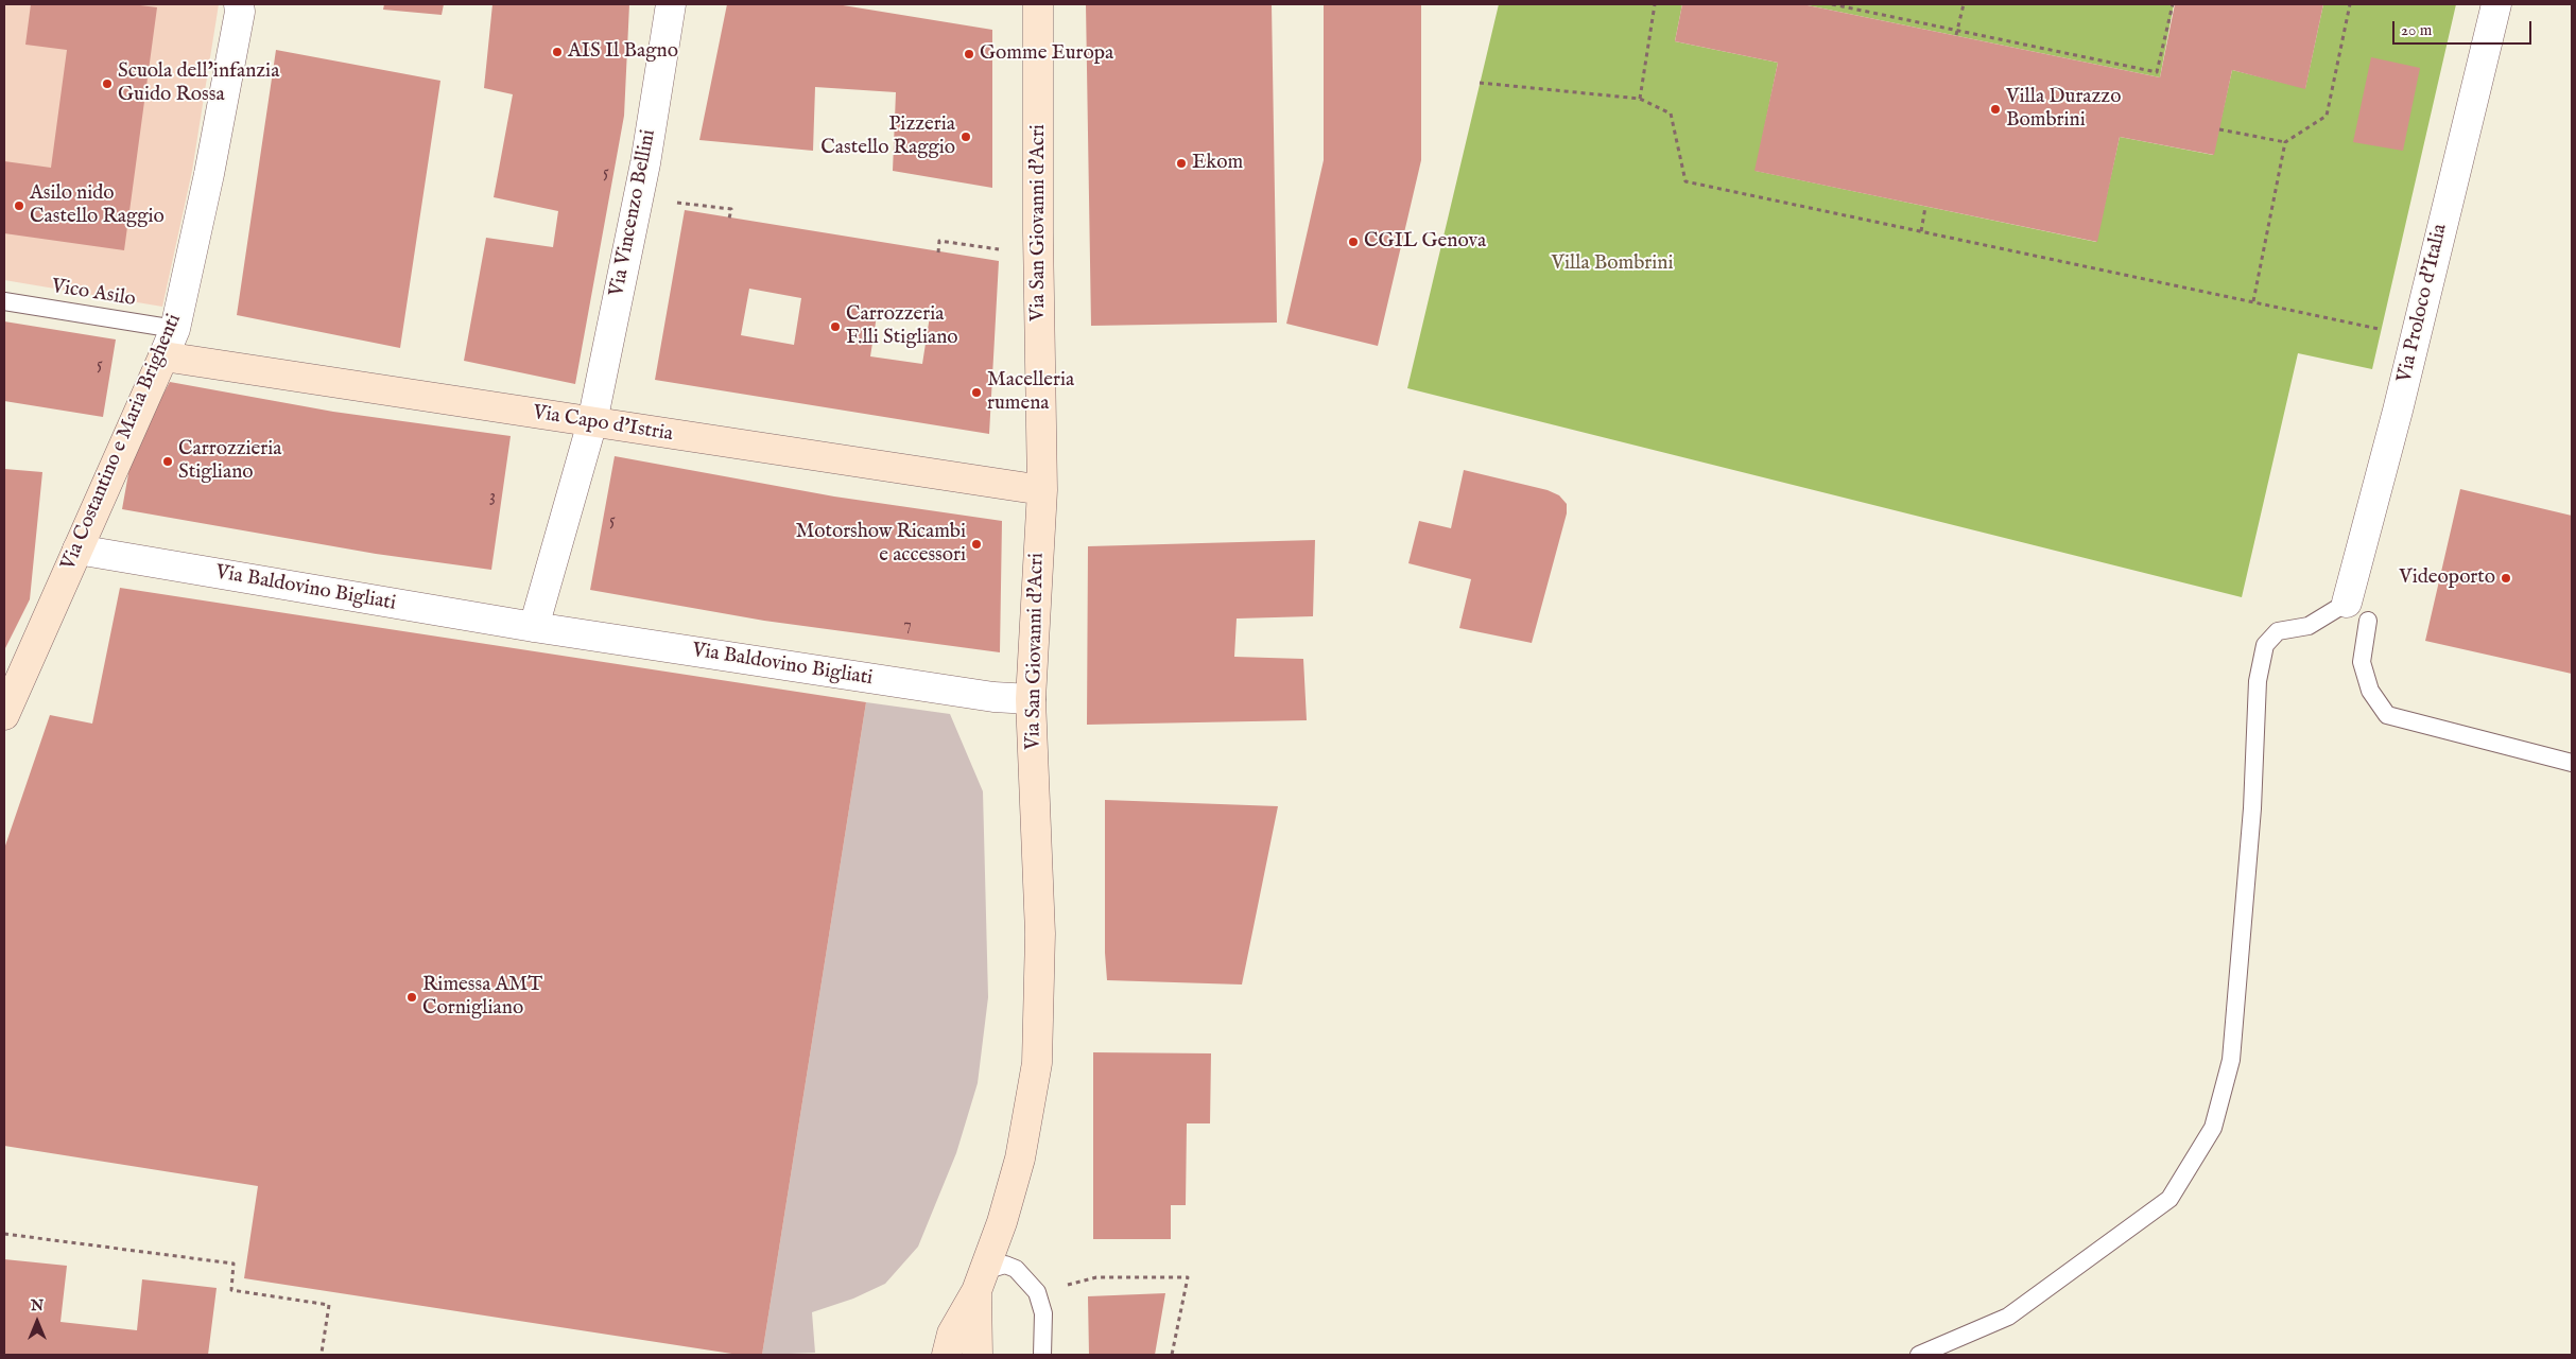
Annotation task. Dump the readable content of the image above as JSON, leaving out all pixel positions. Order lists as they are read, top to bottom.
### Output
{
  "streets": {
    "main road": ["Via San Giovanni d'Acri", "Via Capo d'Istria", "Via Costantino e Maria Brighenti"],
    "street": ["Via Vincenzo Bellini", "Via Proloco d'Italia", "Via Baldovino Bigliati"],
    "lane": ["Vico Asilo"]
  },
  "crossings": [
    ["Via Vincenzo Bellini", "Via Capo d'Istria"],
    ["Via San Giovanni d'Acri", "Via Capo d'Istria"],
    ["Via San Giovanni d'Acri", "Via Baldovino Bigliati"],
    ["Vico Asilo", "Via Costantino e Maria Brighenti"],
    ["Via Capo d'Istria", "Via Costantino e Maria Brighenti"],
    ["Via Costantino e Maria Brighenti", "Via Baldovino Bigliati"]
  ],
  "parks": ["Villa Bombrini"],
  "places": [
    "AIS Il Bagno",
    "Gomme Europa",
    "Scuola dell'infanzia Guido Rossa",
    "Villa Durazzo Bombrini",
    "Pizzeria Castello Raggio",
    "Ekom",
    "Asilo nido Castello Raggio",
    "CGIL Genova",
    "Carrozzeria F.lli Stigliano",
    "Macelleria rumena",
    "Carrozzieria Stigliano",
    "Motorshow Ricambi e accessori",
    "Videoporto",
    "Rimessa AMT Cornigliano"
  ],
  "house_numbers": [
    "5",
    "5",
    "3",
    "5",
    "7"
  ],
  "scale_bar": "20 m",
  "north": "top"
}
